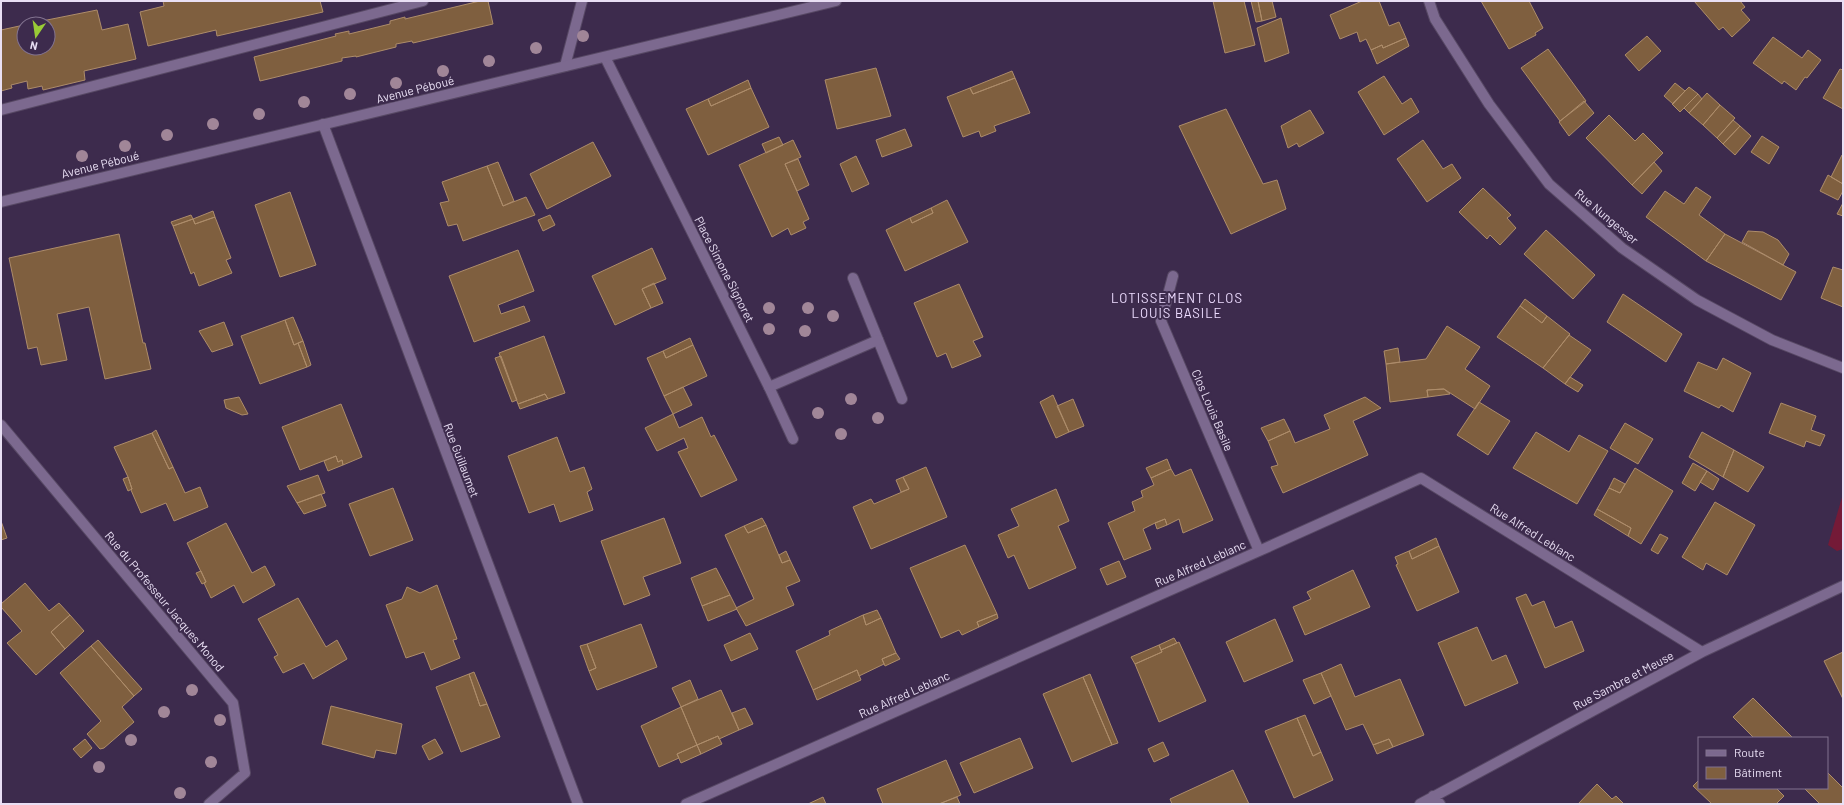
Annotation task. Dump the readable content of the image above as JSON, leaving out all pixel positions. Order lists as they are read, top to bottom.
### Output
{
  "streets": {
    "street": [
      "Avenue Péboué",
      "Rue Nungesser",
      "Place Simone Signoret",
      "Clos Louis Basile",
      "Rue Guillaumet",
      "Rue Alfred Leblanc",
      "Rue du Professeur Jacques Monod",
      "Rue Sambre et Meuse"
    ]
  },
  "crossings": [
    ["Avenue Péboué", "Place Simone Signoret"],
    ["Avenue Péboué", "Rue Guillaumet"],
    ["Clos Louis Basile", "Rue Alfred Leblanc"],
    ["Rue Alfred Leblanc", "Rue Sambre et Meuse"]
  ],
  "districts": ["LOTISSEMENT CLOS LOUIS BASILE"],
  "legend": ["Route", "Bâtiment"],
  "north": "bottom"
}
